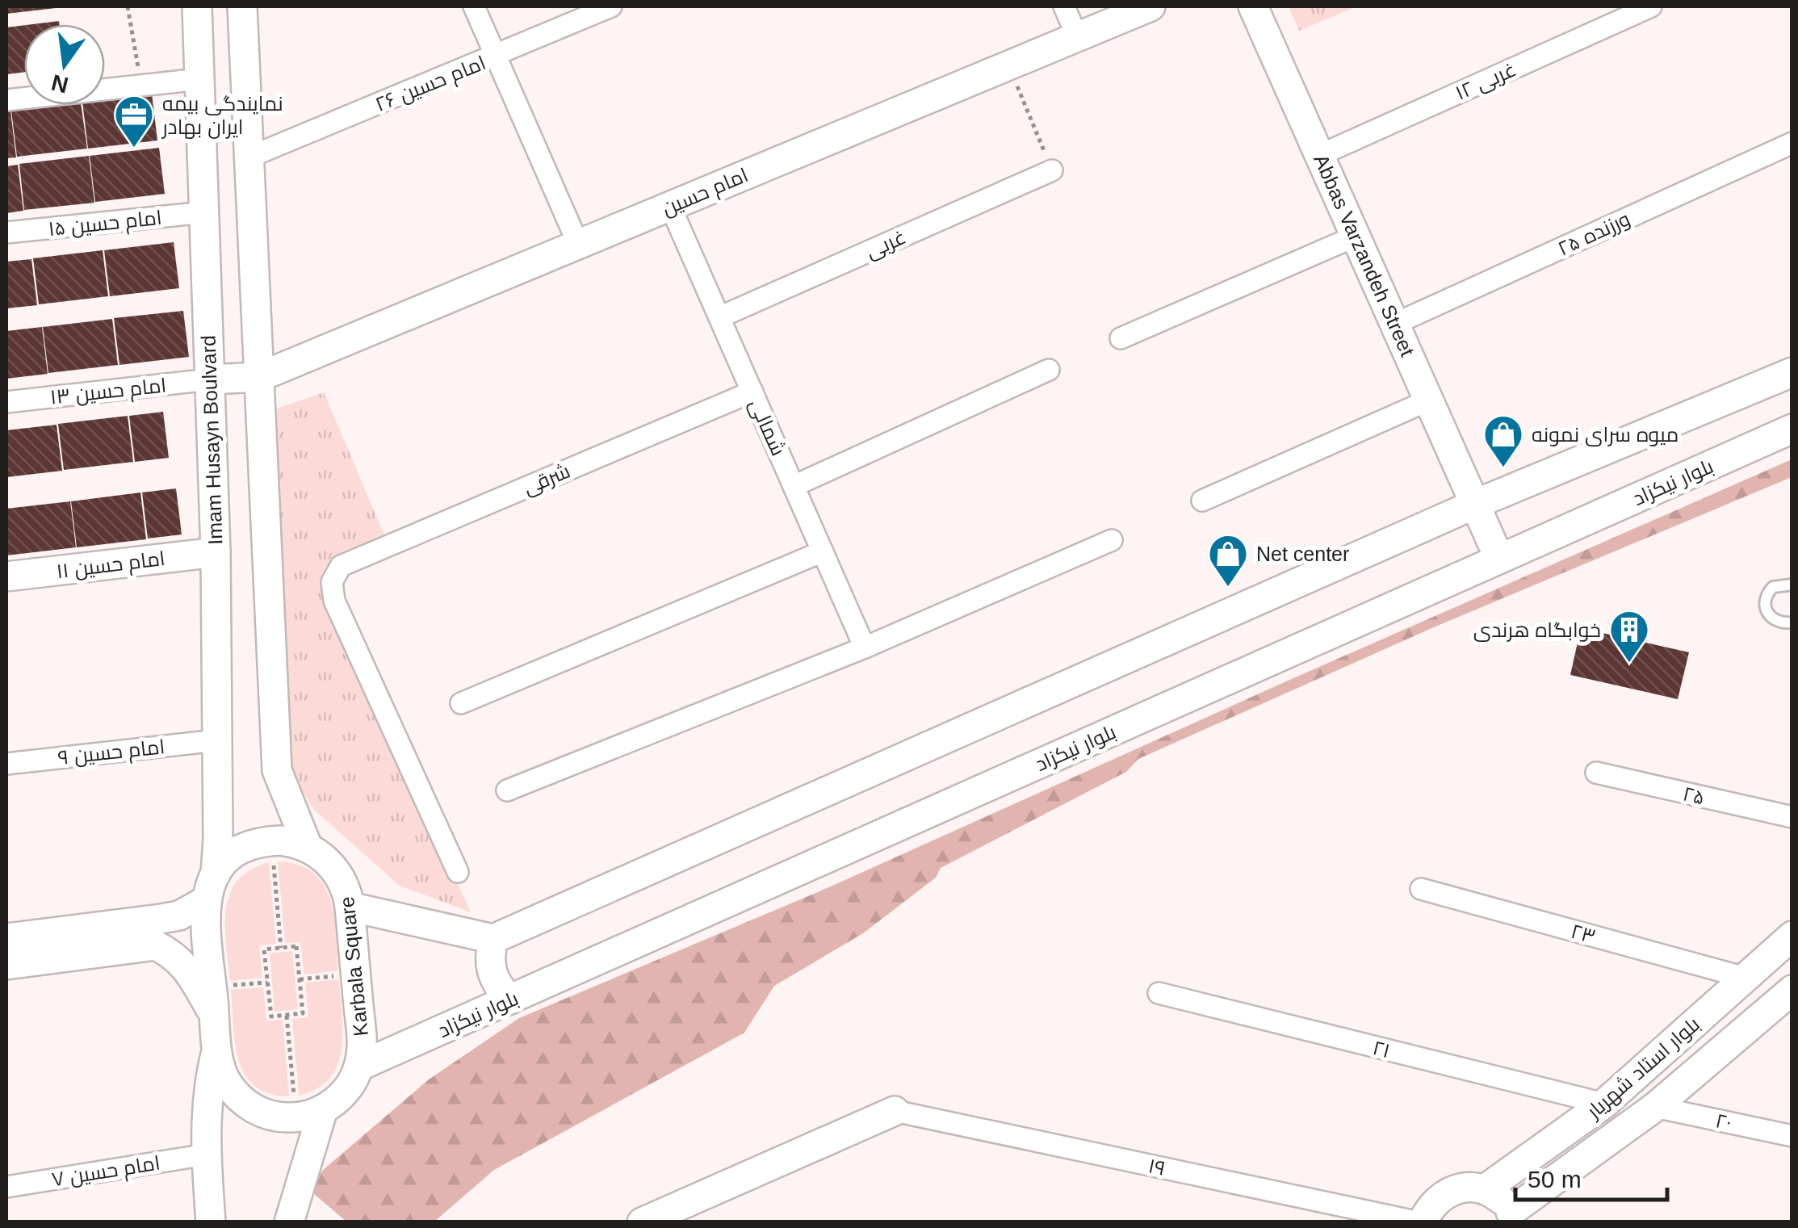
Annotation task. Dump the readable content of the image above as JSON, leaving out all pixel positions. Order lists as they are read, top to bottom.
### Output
{
  "streets": {
    "main road": [
      "امام حسین",
      "Abbas Varzandeh Street",
      "Imam Husayn Boulvard",
      "بلوار نیکزاد",
      "امام حسین ۱۱",
      "Karbala Square",
      "بلوار استاد شهریار"
    ],
    "street": [
      "غربی ۱۲",
      "امام حسین ۲۶",
      "امام حسین ۱۵",
      "ورزنده ۲۵",
      "غربی",
      "امام حسین ۱۳",
      "شمالی",
      "شرقی",
      "امام حسین ۹",
      "۲۵",
      "۲۳",
      "۲۱",
      "۲۰",
      "۱۹",
      "امام حسین ۷"
    ]
  },
  "crossings": [
    ["غربی ۱۲", "Abbas Varzandeh Street"],
    ["امام حسین", "امام حسین ۱۳"],
    ["امام حسین", "شمالی"],
    ["امام حسین", "Imam Husayn Boulvard"],
    ["امام حسین ۱۵", "Imam Husayn Boulvard"],
    ["ورزنده ۲۵", "Abbas Varzandeh Street"],
    ["غربی", "شمالی"],
    ["Abbas Varzandeh Street", "بلوار نیکزاد"],
    ["امام حسین ۱۳", "Imam Husayn Boulvard"],
    ["شمالی", "شرقی"],
    ["Imam Husayn Boulvard", "امام حسین ۱۱"],
    ["Imam Husayn Boulvard", "امام حسین ۹"],
    ["بلوار نیکزاد", "Karbala Square"],
    ["۲۳", "بلوار استاد شهریار"],
    ["۲۱", "بلوار استاد شهریار"],
    ["بلوار استاد شهریار", "۲۰"]
  ],
  "places": {
    "office": ["نمایندگی بیمه ایران بهادر"],
    "shop": ["میوه سرای نمونه", "Net center"],
    "building": ["خوابگاه هرندی"]
  },
  "scale_bar": "50 m",
  "north": "bottom"
}
